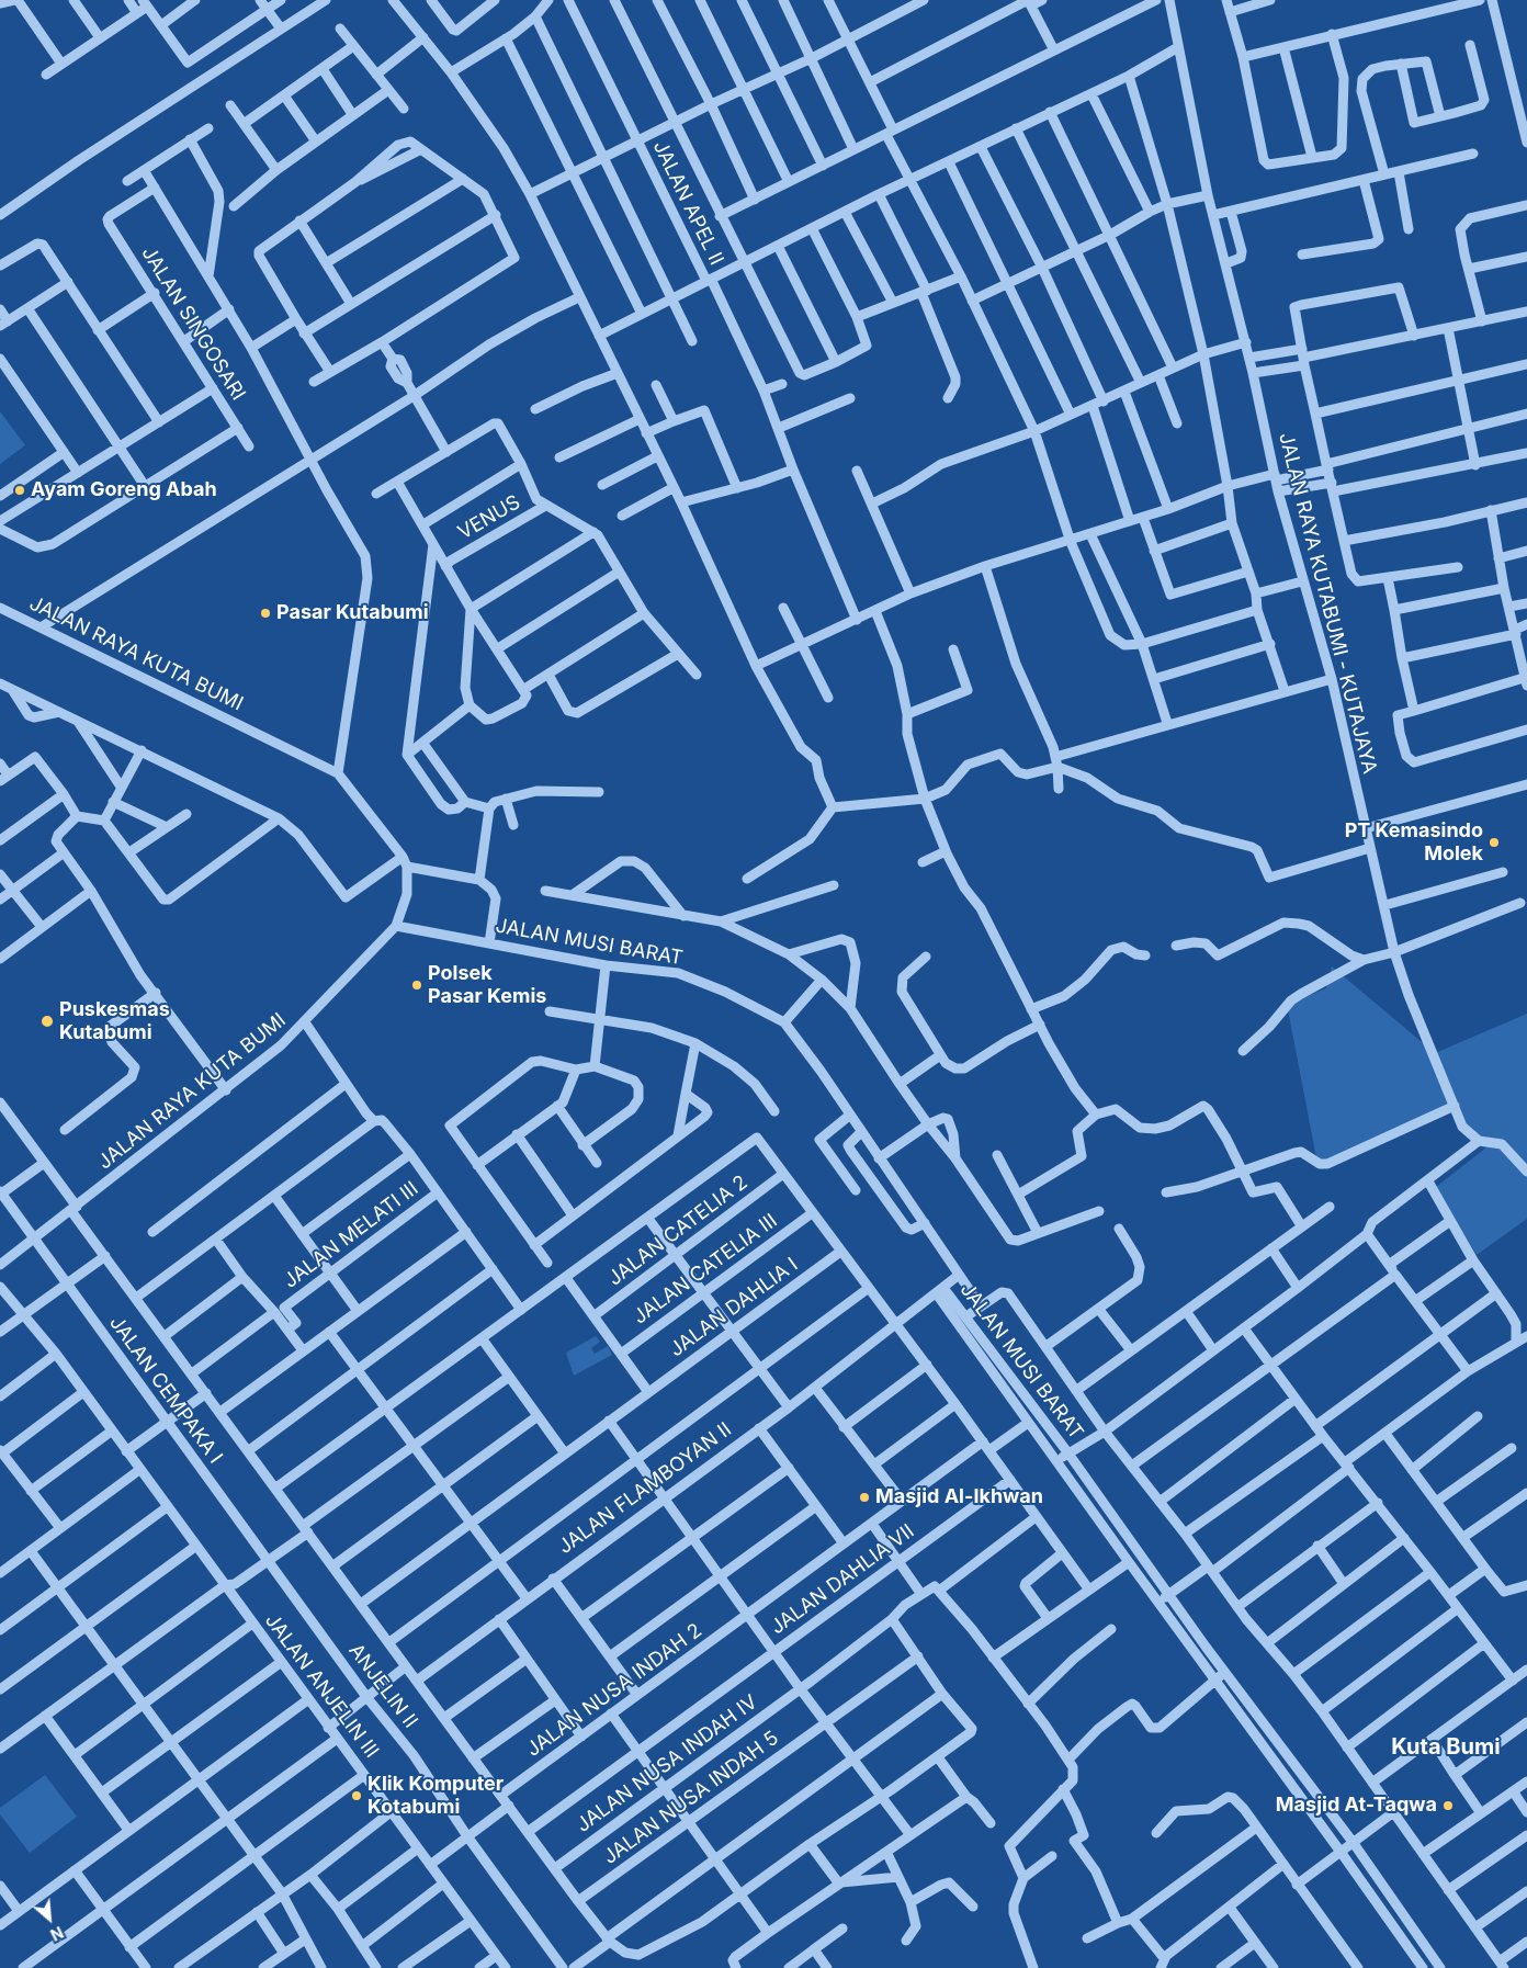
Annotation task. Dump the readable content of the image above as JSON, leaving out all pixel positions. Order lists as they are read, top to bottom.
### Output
{
  "streets": {
    "street": [
      "JALAN APEL II",
      "JALAN SINGOSARI",
      "VENUS",
      "JALAN RAYA KUTABUMI - KUTAJAYA",
      "JALAN RAYA KUTA BUMI",
      "JALAN MUSI BARAT",
      "JALAN CATELIA 2",
      "JALAN MELATI III",
      "JALAN CATELIA III",
      "JALAN DAHLIA I",
      "JALAN CEMPAKA I",
      "JALAN FLAMBOYAN II",
      "JALAN DAHLIA VII",
      "JALAN ANJELIN III",
      "ANJELIN II",
      "JALAN NUSA INDAH 2",
      "JALAN NUSA INDAH IV",
      "JALAN NUSA INDAH 5"
    ]
  },
  "crossings": [
    ["JALAN RAYA KUTA BUMI", "JALAN MUSI BARAT"],
    ["JALAN RAYA KUTA BUMI", "JALAN CEMPAKA I"],
    ["JALAN MUSI BARAT", "JALAN FLAMBOYAN II"],
    ["JALAN CEMPAKA I", "ANJELIN II"]
  ],
  "districts": ["Kuta Bumi"],
  "places": [
    "Ayam Goreng Abah",
    "Pasar Kutabumi",
    "PT Kemasindo Molek",
    "Polsek Pasar Kemis",
    "Puskesmas Kutabumi",
    "Masjid Al-Ikhwan",
    "Klik Komputer Kotabumi",
    "Masjid At-Taqwa"
  ],
  "north": "bottom right"
}
